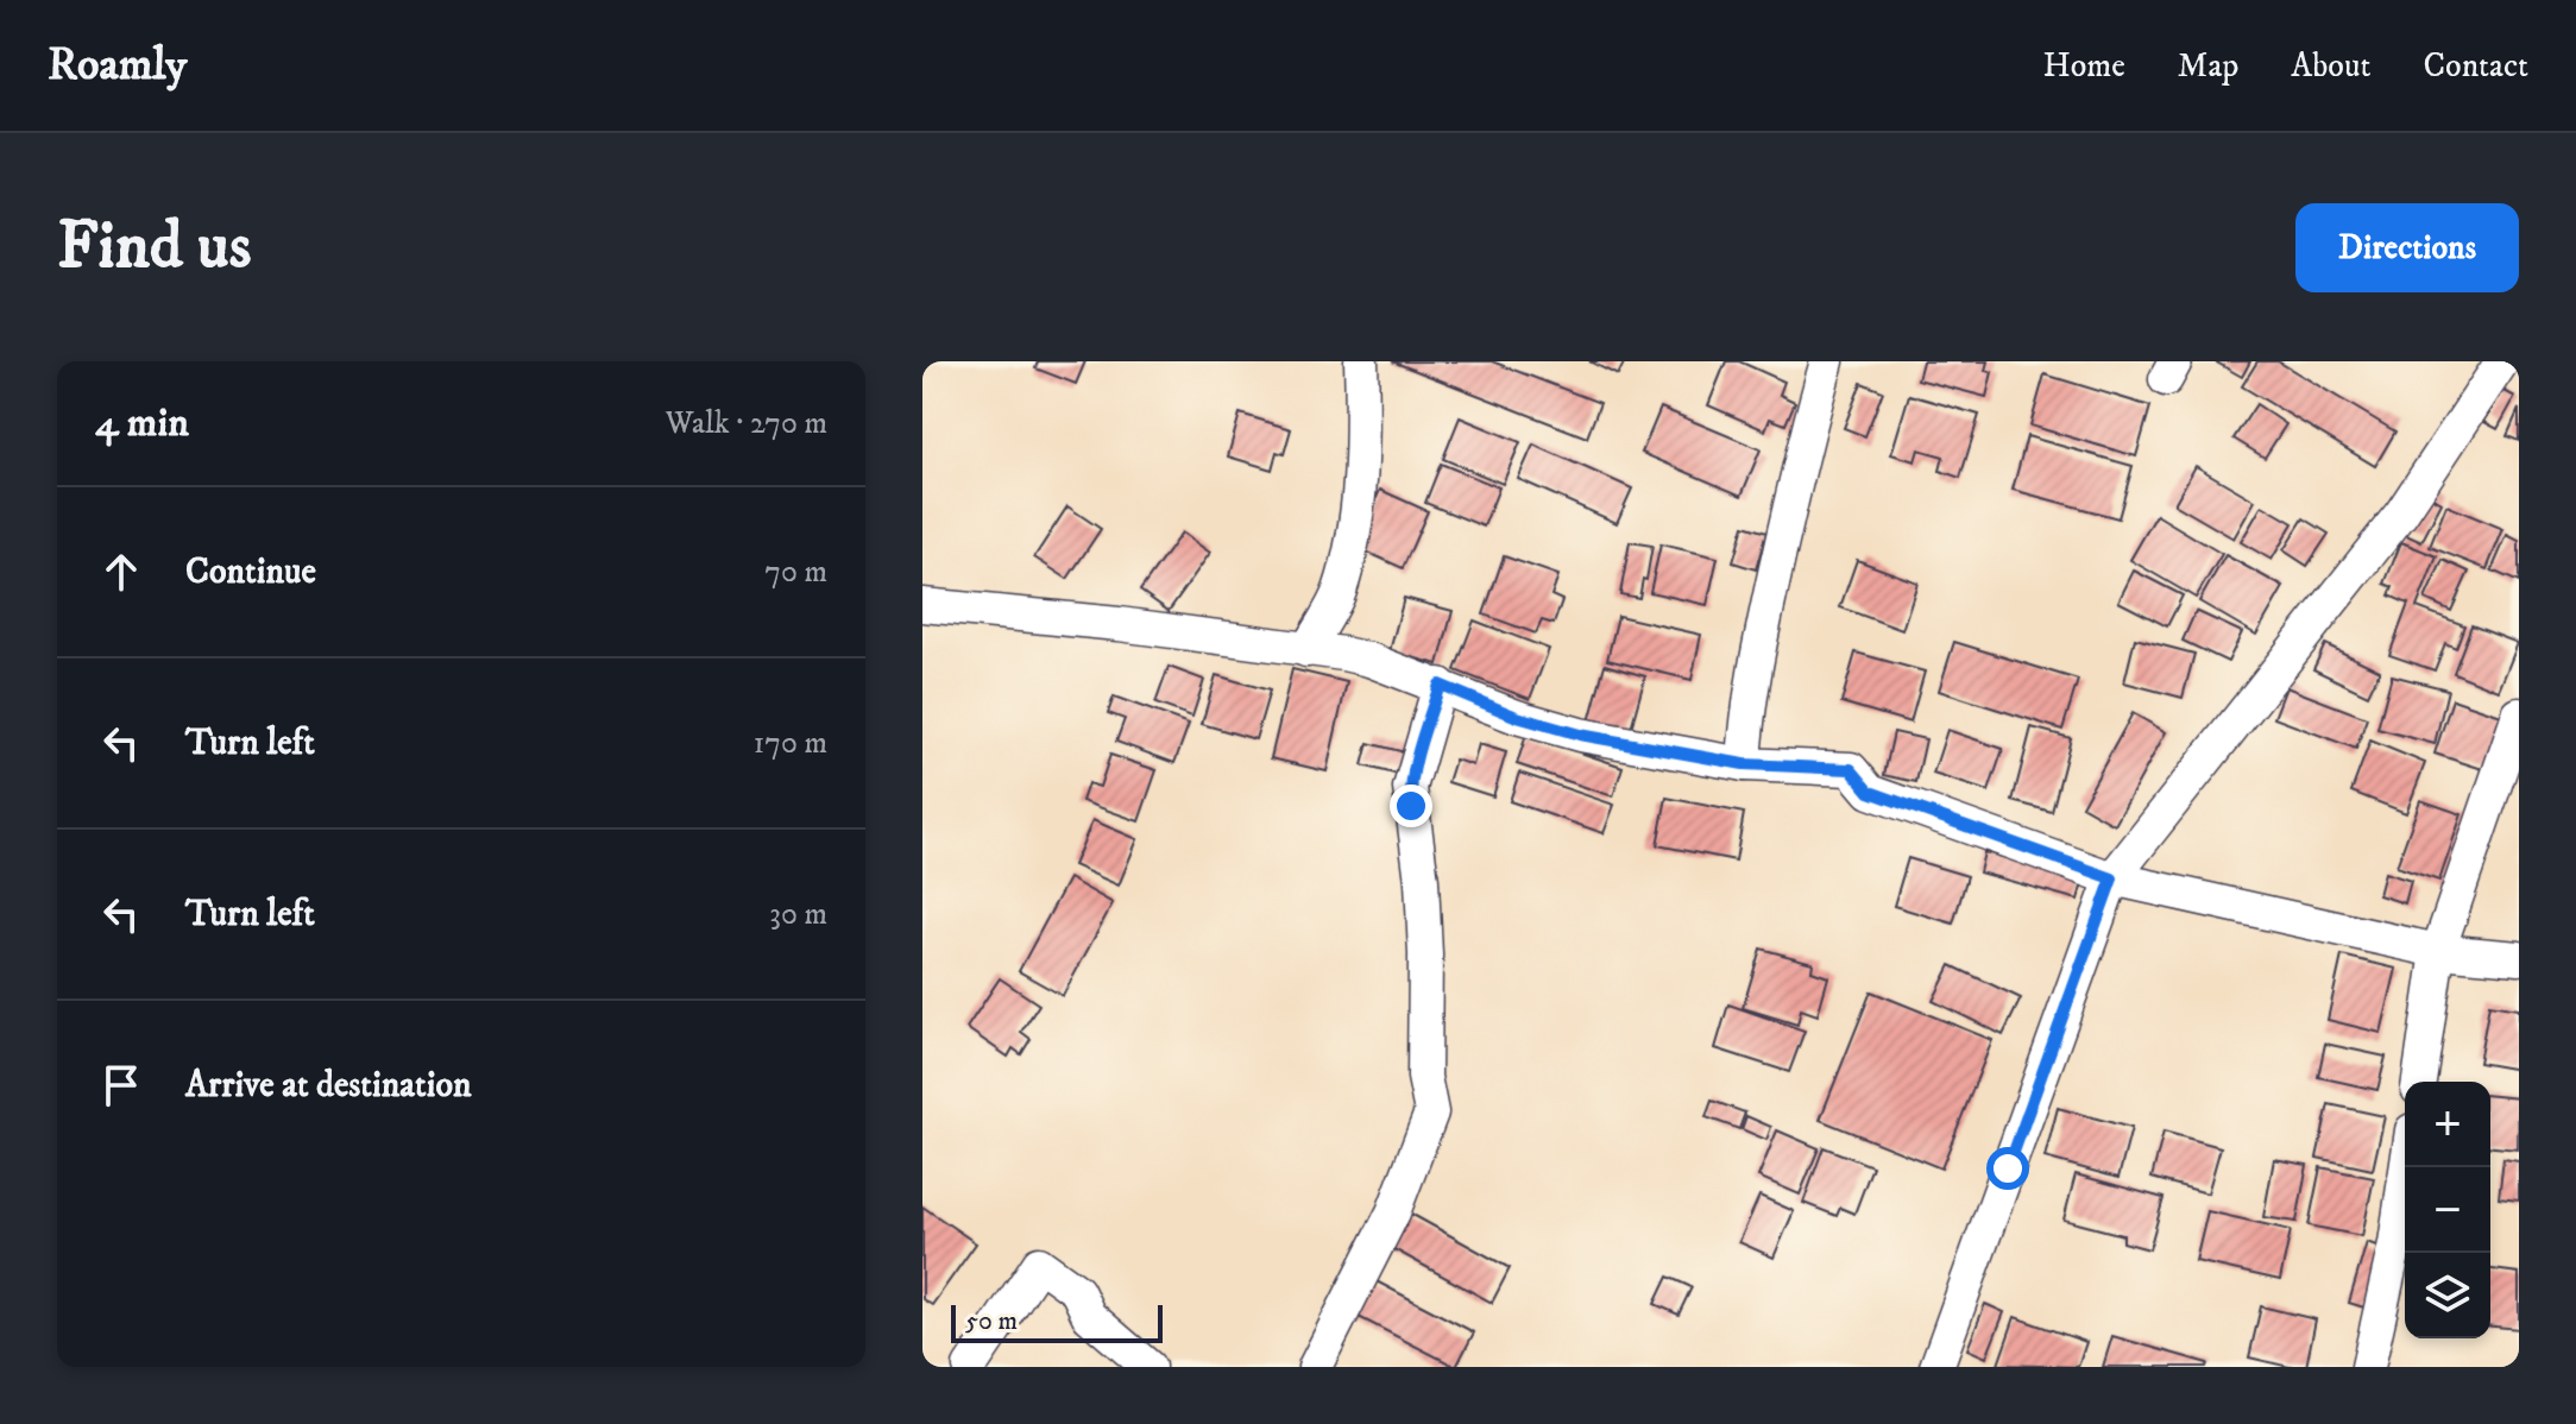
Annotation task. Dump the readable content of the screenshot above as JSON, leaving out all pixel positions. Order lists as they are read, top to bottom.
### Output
{
  "scale_bar": "50 m",
  "page": {
    "header": "Roamly",
    "nav": [
      "Home",
      "Map",
      "About",
      "Contact"
    ],
    "buttons": "Directions",
    "title": "Find us",
    "heading": ["4 min", "Walk · 270 m"],
    "list": [
      ["Continue", "70 m"],
      ["Turn left", "170 m"],
      ["Turn left", "30 m"],
      "Arrive at destination"
    ],
    "map_buttons": ["+", "−"],
    "scale": "50 m"
  }
}
